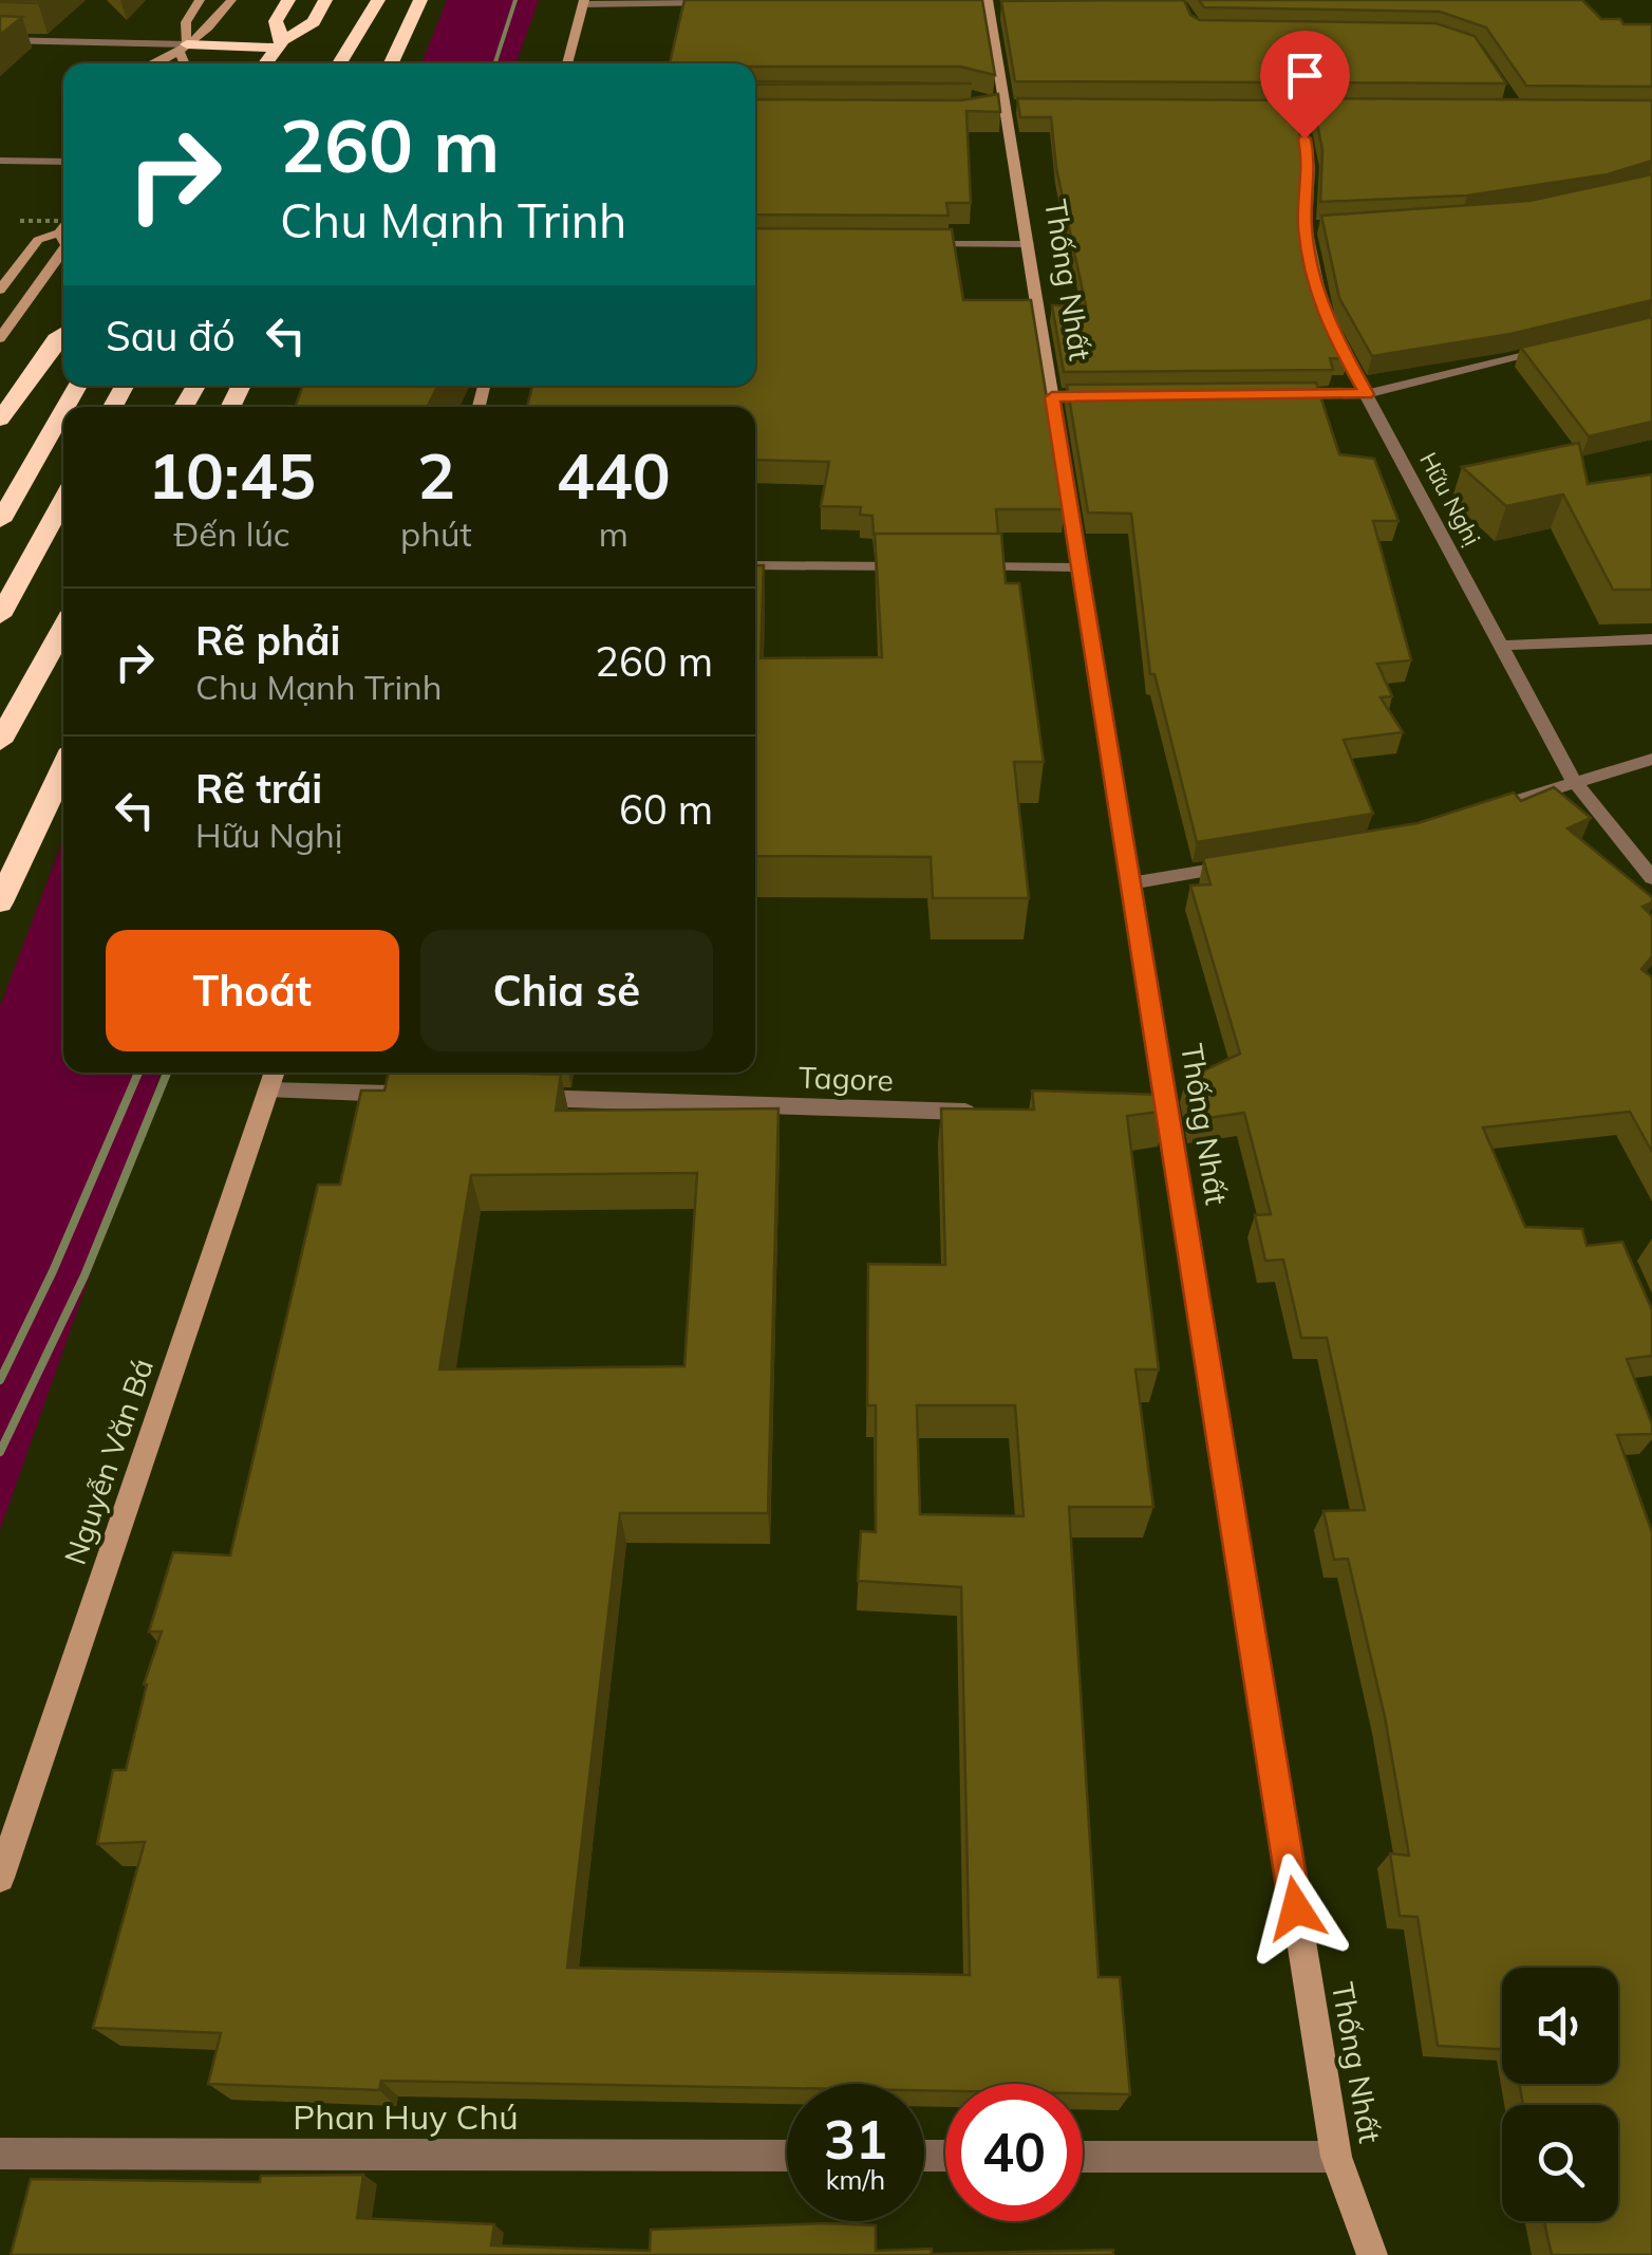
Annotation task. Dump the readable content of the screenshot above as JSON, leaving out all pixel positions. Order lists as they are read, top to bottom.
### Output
{
  "streets": {
    "street": [
      "Thống Nhất",
      "Hữu Nghị",
      "Tagore",
      "Nguyễn Văn Bá",
      "Phan Huy Chú"
    ]
  },
  "page": {
    "turn": ["260 m", "Chu Mạnh Trinh"],
    "then": "Sau đó",
    "eta": [
      "10:45",
      "Đến lúc",
      "2",
      "phút",
      "440",
      "m"
    ],
    "list": [
      {
        "name": "Rẽ phải",
        "note": "Chu Mạnh Trinh",
        "value": "260 m"
      },
      {
        "name": "Rẽ trái",
        "note": "Hữu Nghị",
        "value": "60 m"
      }
    ],
    "buttons": ["Thoát", "Chia sẻ"],
    "speed": "31 km/h",
    "limit": "40"
  }
}
